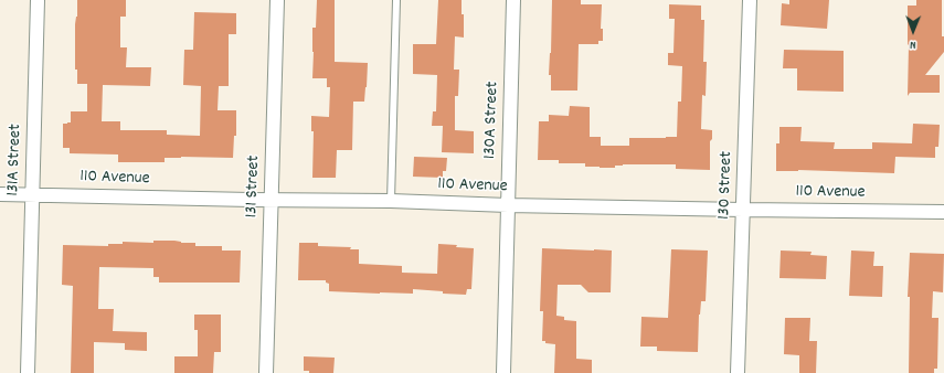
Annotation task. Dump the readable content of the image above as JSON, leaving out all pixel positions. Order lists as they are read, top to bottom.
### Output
{
  "streets": {
    "street": [
      "130A Street",
      "131A Street",
      "110 Avenue",
      "130 Street",
      "131 Street"
    ]
  },
  "crossings": [
    ["130A Street", "110 Avenue"],
    ["131A Street", "110 Avenue"],
    ["110 Avenue", "130 Street"],
    ["110 Avenue", "131 Street"]
  ],
  "north": "bottom"
}
